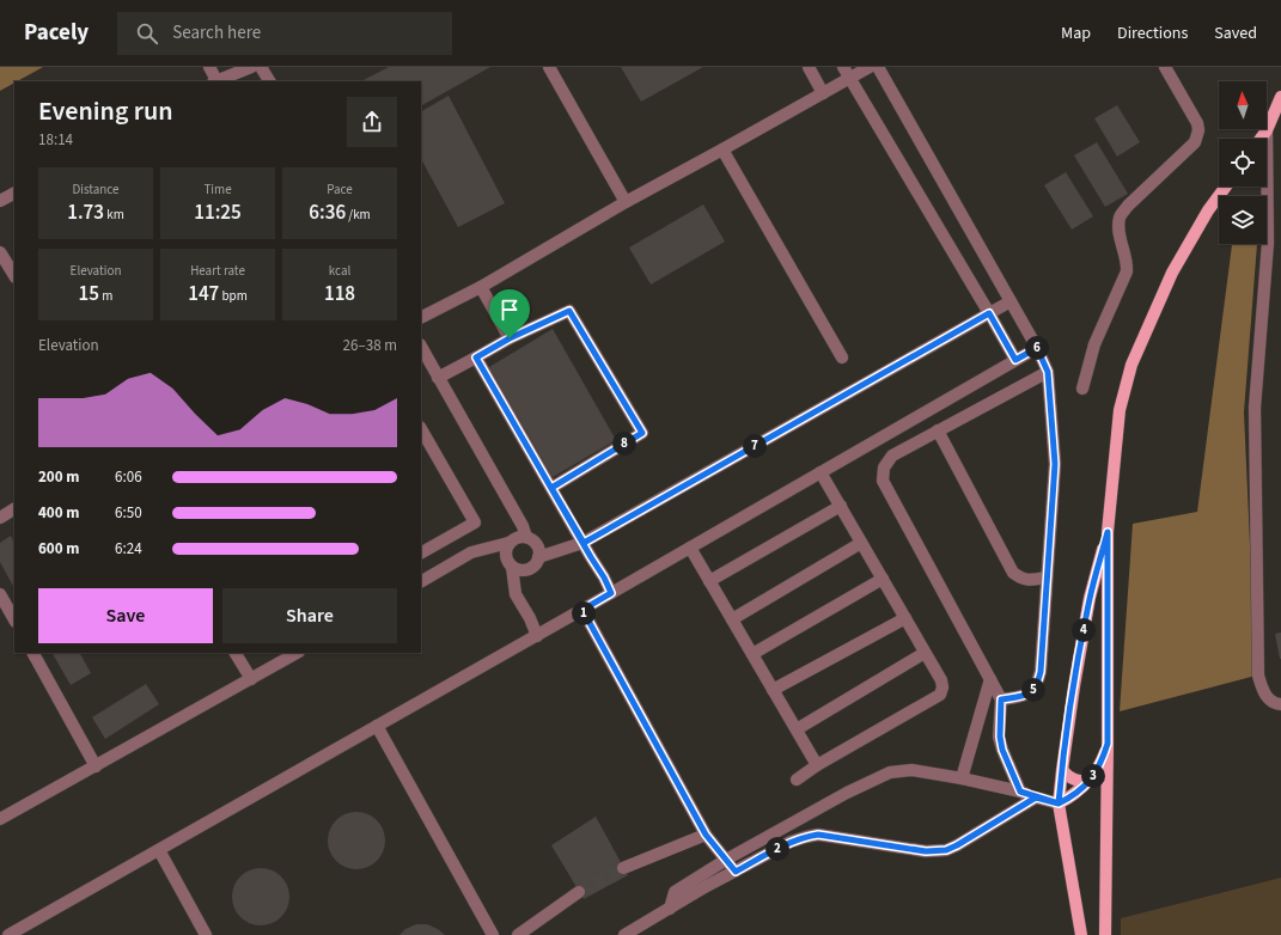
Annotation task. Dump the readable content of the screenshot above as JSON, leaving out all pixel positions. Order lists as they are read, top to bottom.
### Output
{
  "north": "top",
  "page": {
    "header": "Pacely",
    "search": "Search here",
    "nav": ["Map", "Directions", "Saved"],
    "heading": ["Evening run", "18:14"],
    "stats": [
      ["Distance", "1.73 km"],
      ["Time", "11:25"],
      ["Pace", "6:36 /km"],
      ["Elevation", "15 m"],
      ["Heart rate", "147 bpm"],
      ["kcal", "118"]
    ],
    "chart": ["Elevation", "26–38 m"],
    "pins": [
      "6",
      "8",
      "7",
      "1",
      "4",
      "5",
      "3",
      "2"
    ],
    "list": [
      {
        "name": "200 m",
        "note": "6:06"
      },
      {
        "name": "400 m",
        "note": "6:50"
      },
      {
        "name": "600 m",
        "note": "6:24"
      }
    ],
    "buttons": ["Save", "Share"]
  }
}
